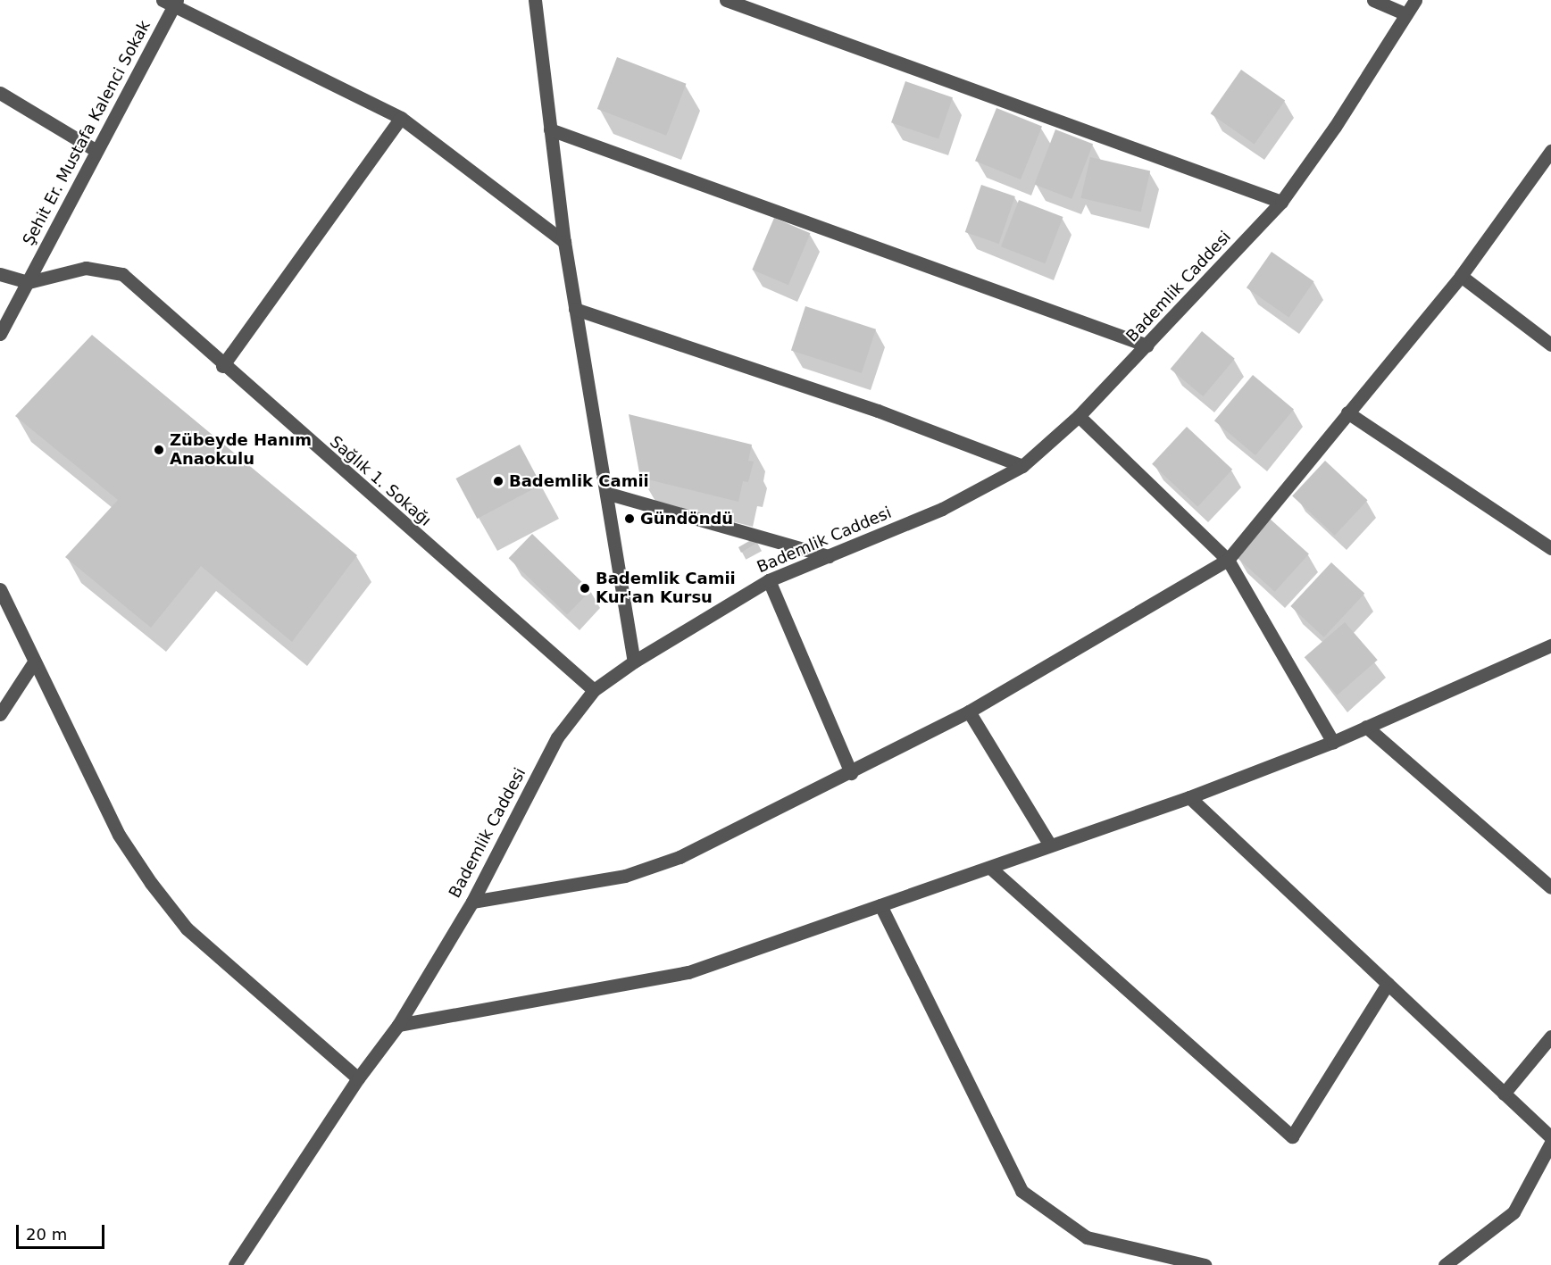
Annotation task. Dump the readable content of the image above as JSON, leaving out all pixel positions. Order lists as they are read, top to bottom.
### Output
{
  "streets": {
    "street": ["Şehit Er. Mustafa Kalenci Sokak", "Bademlik Caddesi", "Sağlık 1. Sokağı"]
  },
  "crossings": [
    ["Şehit Er. Mustafa Kalenci Sokak", "Sağlık 1. Sokağı"],
    ["Bademlik Caddesi", "Sağlık 1. Sokağı"]
  ],
  "places": [
    "Zübeyde Hanım Anaokulu",
    "Bademlik Camii",
    "Gündöndü",
    "Bademlik Camii Kur'an Kursu"
  ],
  "scale_bar": "20 m"
}
